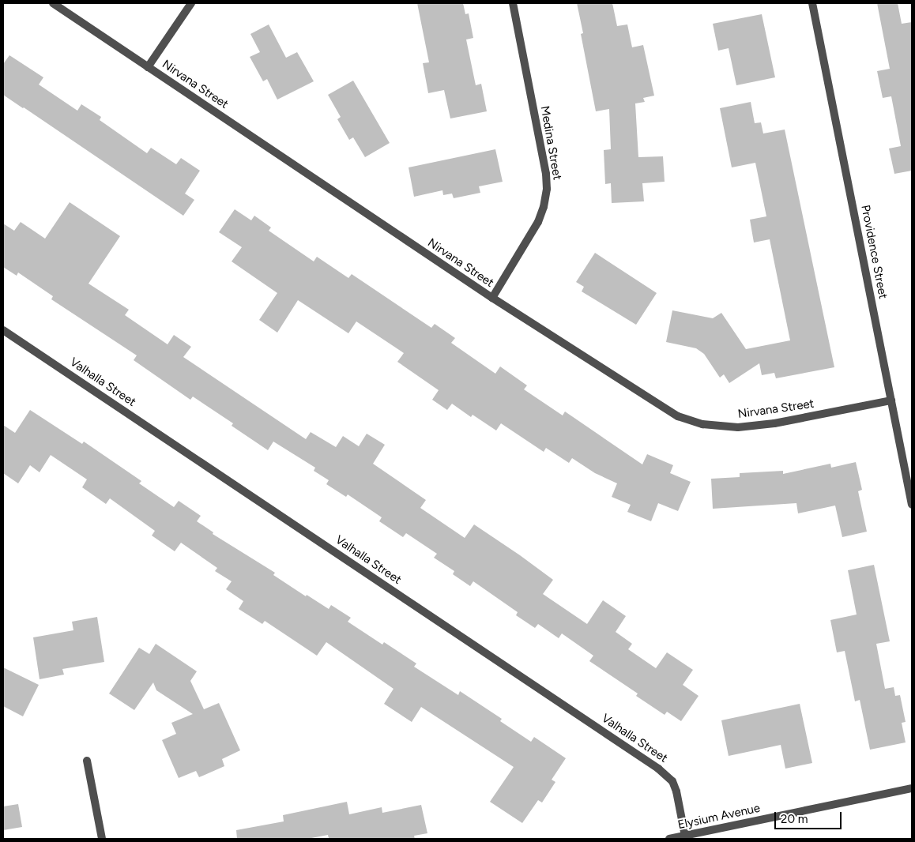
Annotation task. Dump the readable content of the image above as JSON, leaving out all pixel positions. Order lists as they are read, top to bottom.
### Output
{
  "streets": {
    "street": [
      "Nirvana Street",
      "Medina Street",
      "Providence Street",
      "Valhalla Street",
      "Elysium Avenue"
    ]
  },
  "crossings": [
    ["Nirvana Street", "Medina Street"],
    ["Nirvana Street", "Providence Street"],
    ["Valhalla Street", "Elysium Avenue"]
  ],
  "scale_bar": "20 m"
}
